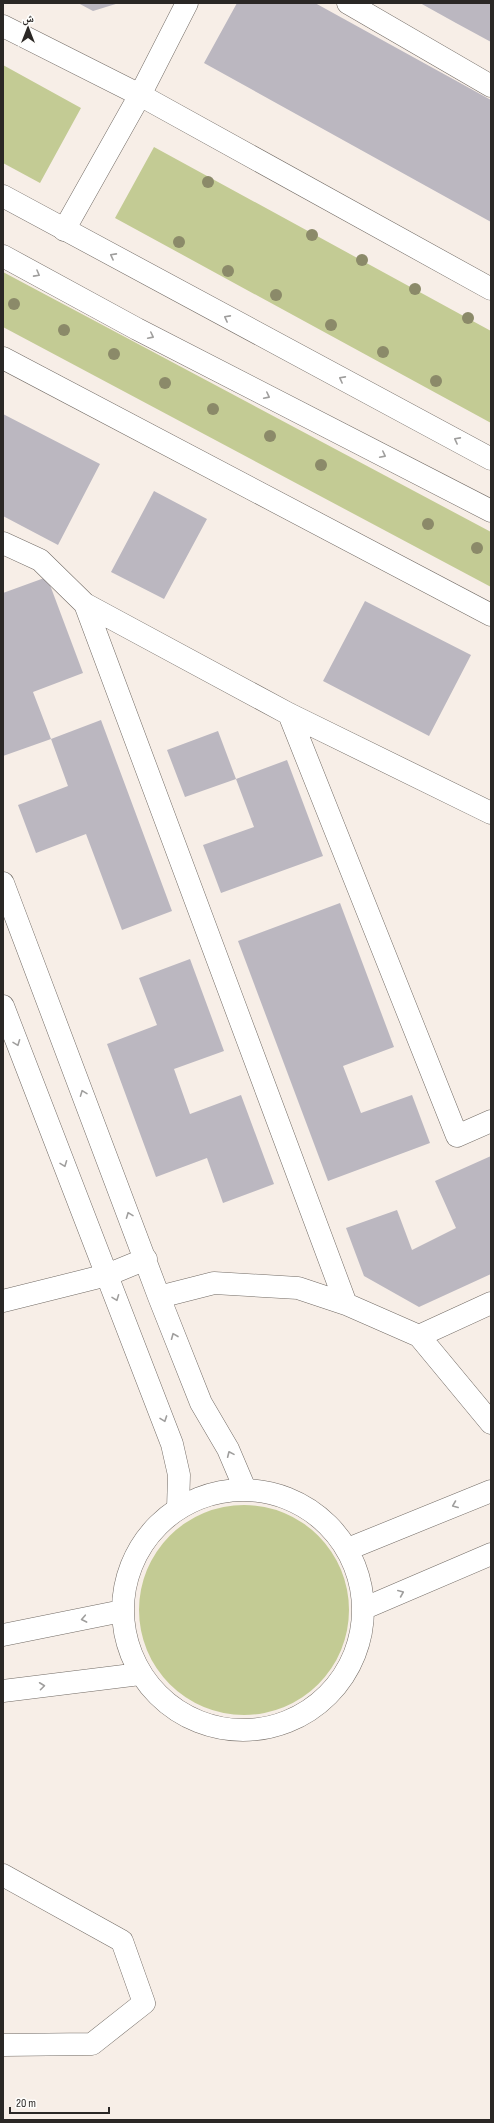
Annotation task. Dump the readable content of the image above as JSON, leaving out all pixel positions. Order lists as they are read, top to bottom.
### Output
{
  "scale_bar": "20 m",
  "north": "top"
}
